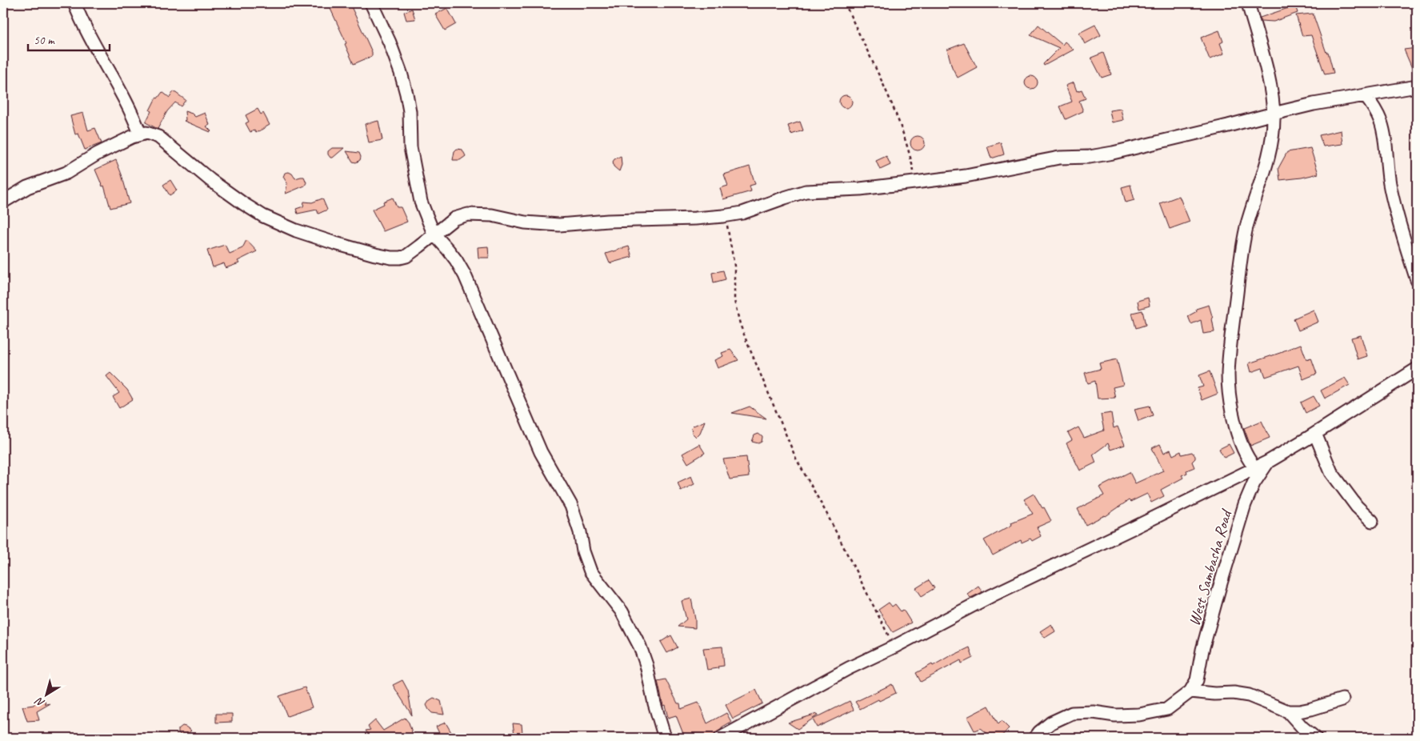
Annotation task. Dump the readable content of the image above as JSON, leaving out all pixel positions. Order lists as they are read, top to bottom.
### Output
{
  "streets": {
    "street": ["West Sambasha Road"]
  },
  "scale_bar": "50 m",
  "north": "bottom left"
}
